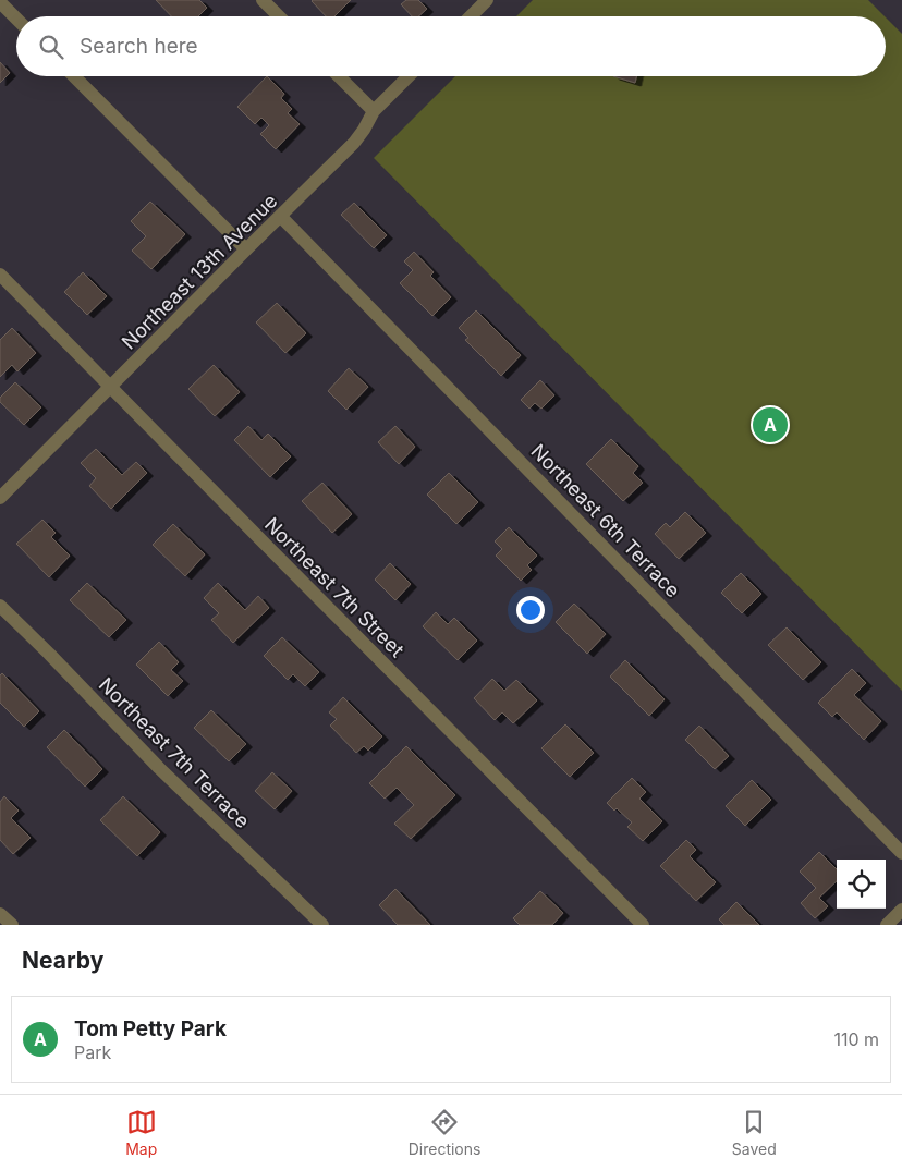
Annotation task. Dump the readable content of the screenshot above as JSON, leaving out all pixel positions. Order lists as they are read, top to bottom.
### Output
{
  "streets": {
    "street": [
      "Northeast 13th Avenue",
      "Northeast 6th Terrace",
      "Northeast 7th Street",
      "Northeast 7th Terrace"
    ]
  },
  "crossings": [
    ["Northeast 13th Avenue", "Northeast 6th Terrace"],
    ["Northeast 13th Avenue", "Northeast 7th Street"]
  ],
  "page": {
    "search": "Search here",
    "pins": "A",
    "heading": "Nearby",
    "list": [
      {
        "mark": "A",
        "name": "Tom Petty Park",
        "note": "Park",
        "value": "110 m"
      }
    ],
    "nav": ["Map", "Directions", "Saved"]
  }
}
